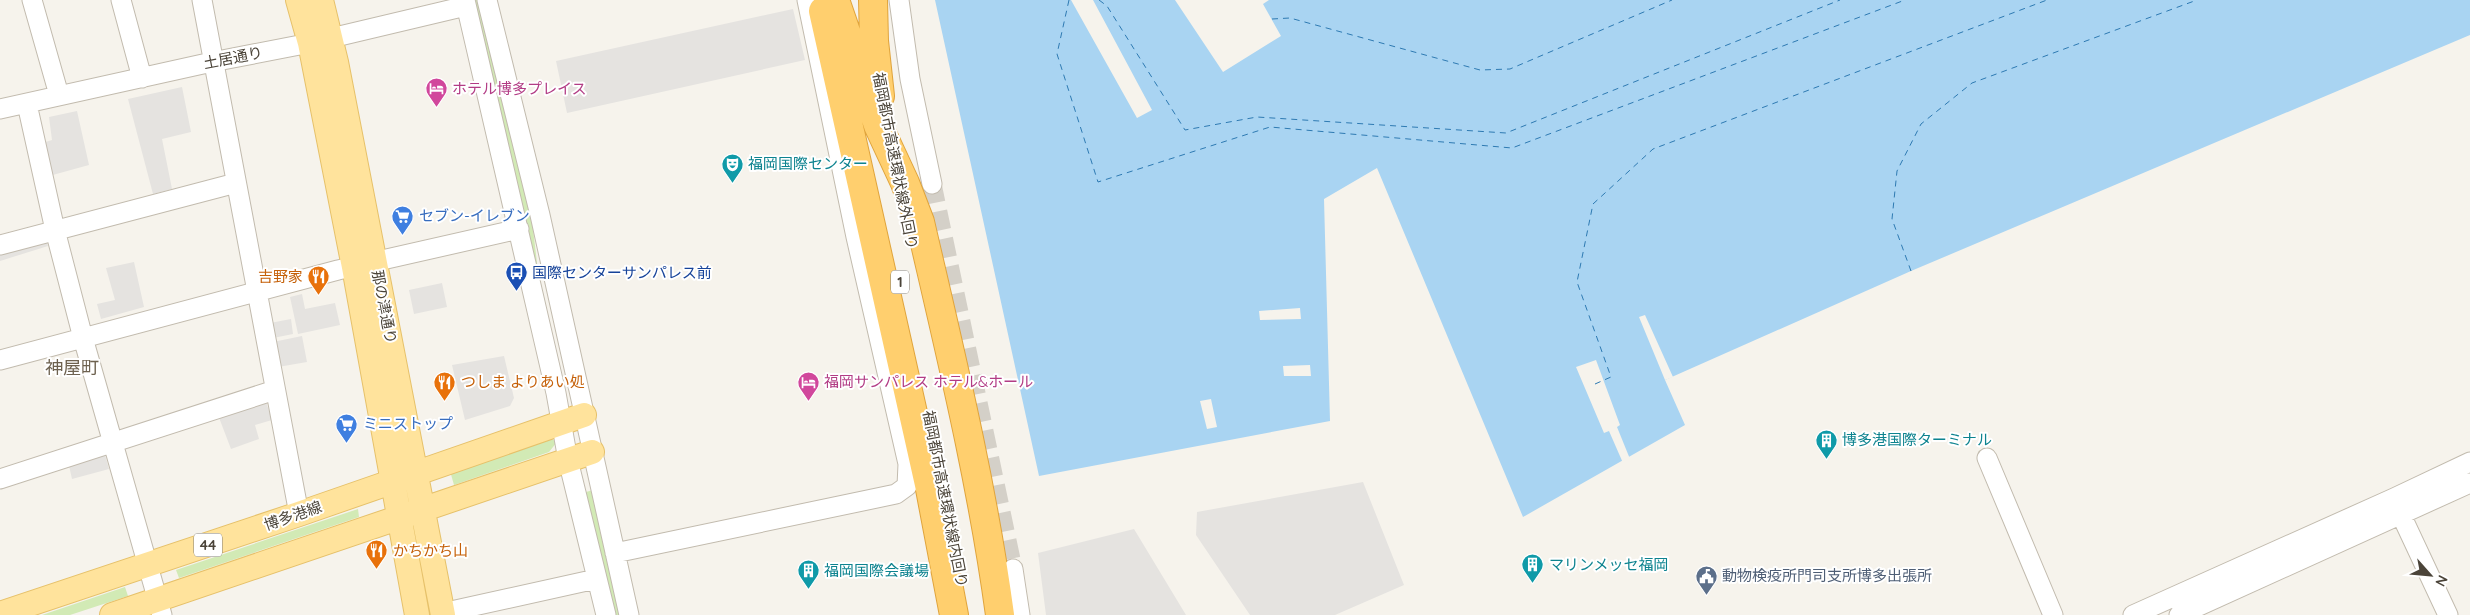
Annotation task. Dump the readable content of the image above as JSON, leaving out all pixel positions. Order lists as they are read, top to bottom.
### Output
{
  "streets": {
    "highway": ["福岡都市高速環状線外回り", "1", "福岡都市高速環状線内回り"],
    "main road": ["那の津通り", "博多港線", "44"],
    "street": ["土居通り"]
  },
  "crossings": [
    ["土居通り", "那の津通り"],
    ["那の津通り", "博多港線"],
    ["那の津通り", "44"]
  ],
  "districts": ["神屋町"],
  "places": {
    "hotel": ["ホテル博多プレイス", "福岡サンパレス ホテル&ホール"],
    "theatre": ["福岡国際センター"],
    "supermarket": ["セブン-イレブン", "ミニストップ"],
    "bus stop": ["国際センターサンパレス前"],
    "restaurant": ["吉野家", "つしま よりあい処", "かちかち山"],
    "building": ["博多港国際ターミナル", "マリンメッセ福岡", "福岡国際会議場"],
    "public building": ["動物検疫所門司支所博多出張所"]
  },
  "north": "bottom right"
}
